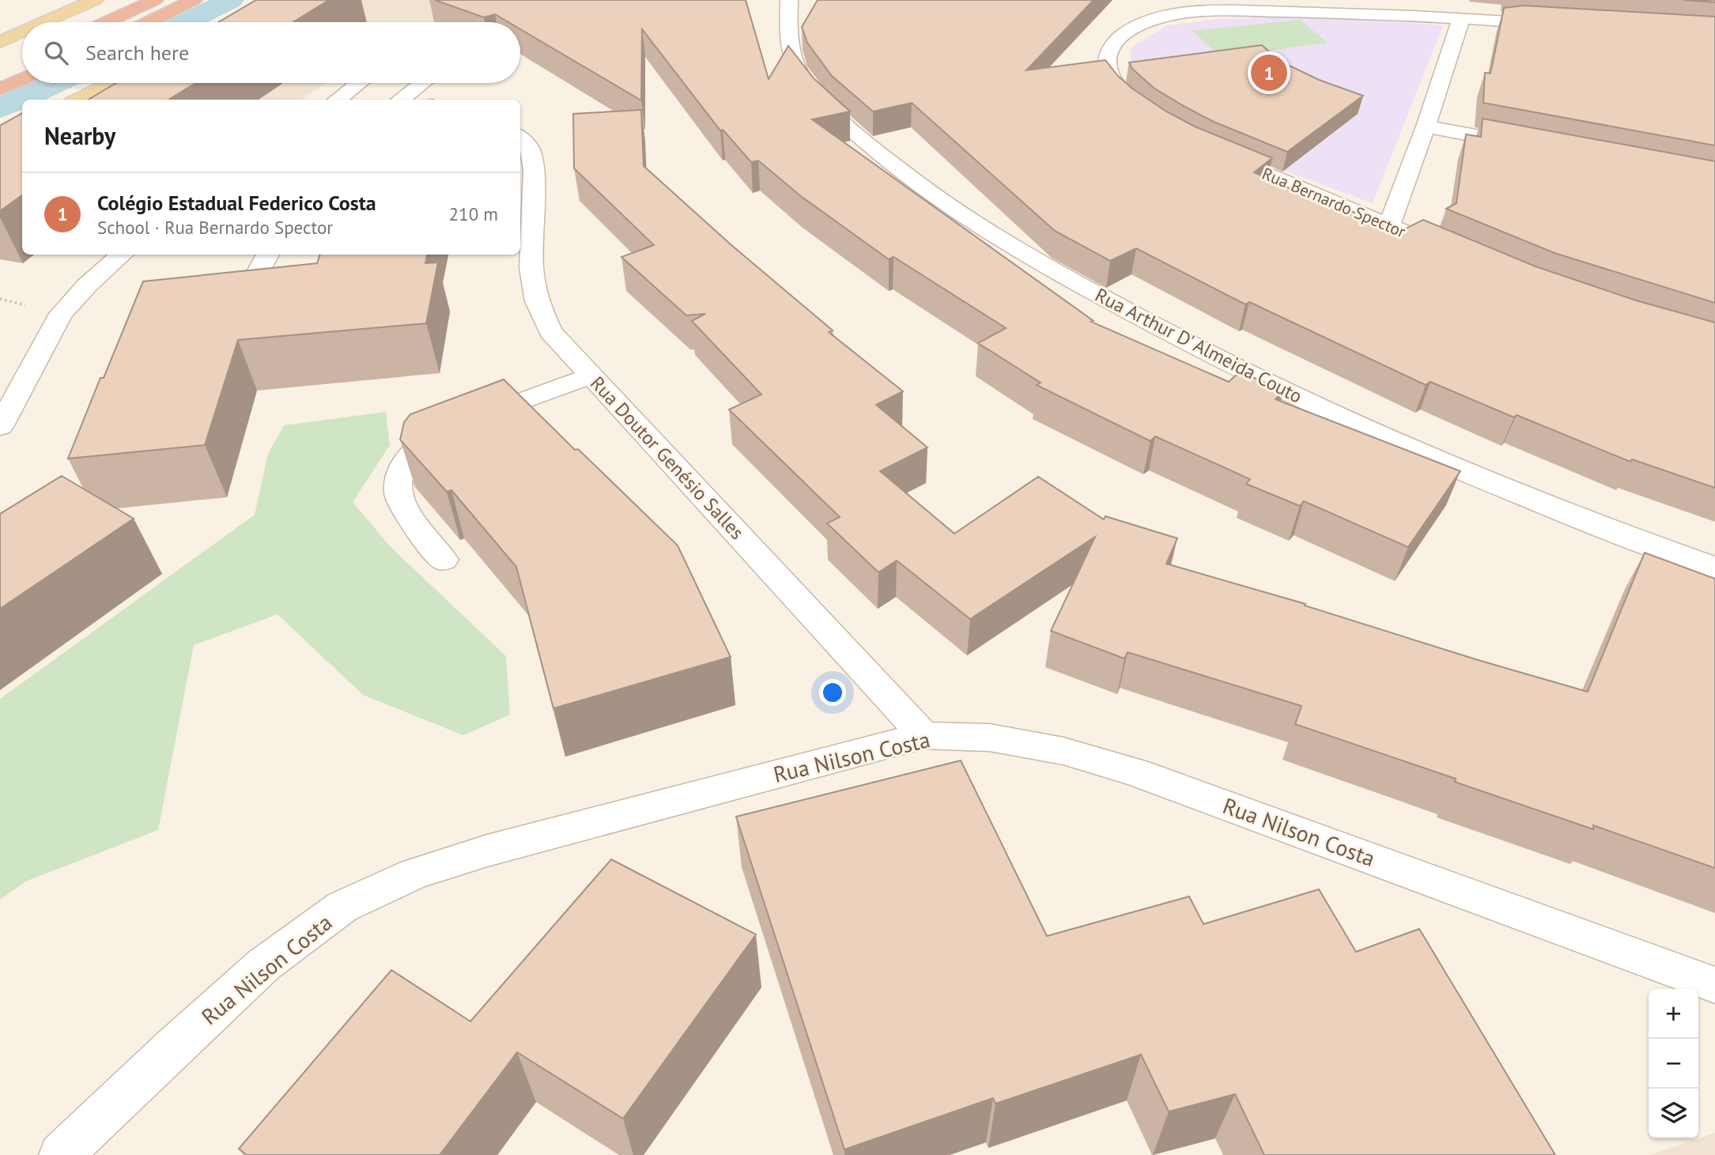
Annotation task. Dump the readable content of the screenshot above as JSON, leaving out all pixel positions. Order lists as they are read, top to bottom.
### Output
{
  "streets": {
    "street": [
      "Rua Bernardo Spector",
      "Rua Arthur D' Almeida Couto",
      "Rua Doutor Genésio Salles",
      "Rua Nilson Costa"
    ]
  },
  "crossings": [
    ["Rua Doutor Genésio Salles", "Rua Nilson Costa"]
  ],
  "page": {
    "search": "Search here",
    "pins": "1",
    "heading": "Nearby",
    "list": [
      {
        "mark": "1",
        "name": "Colégio Estadual Federico Costa",
        "note": "School · Rua Bernardo Spector",
        "value": "210 m"
      }
    ],
    "map_buttons": ["+", "−"]
  }
}
